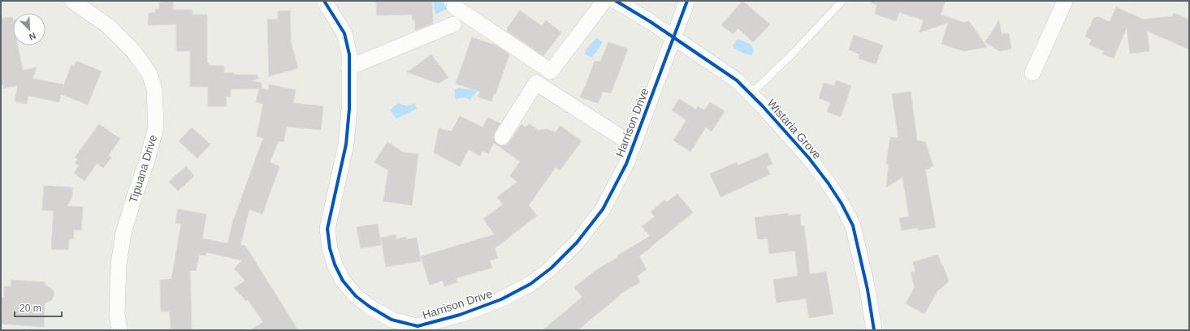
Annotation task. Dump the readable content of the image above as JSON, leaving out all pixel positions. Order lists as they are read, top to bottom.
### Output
{
  "streets": {
    "street": ["Harrison Drive", "Wistaria Grove", "Tipuana Drive"]
  },
  "crossings": [
    ["Harrison Drive", "Wistaria Grove"]
  ],
  "scale_bar": "20 m",
  "north": "bottom right"
}
